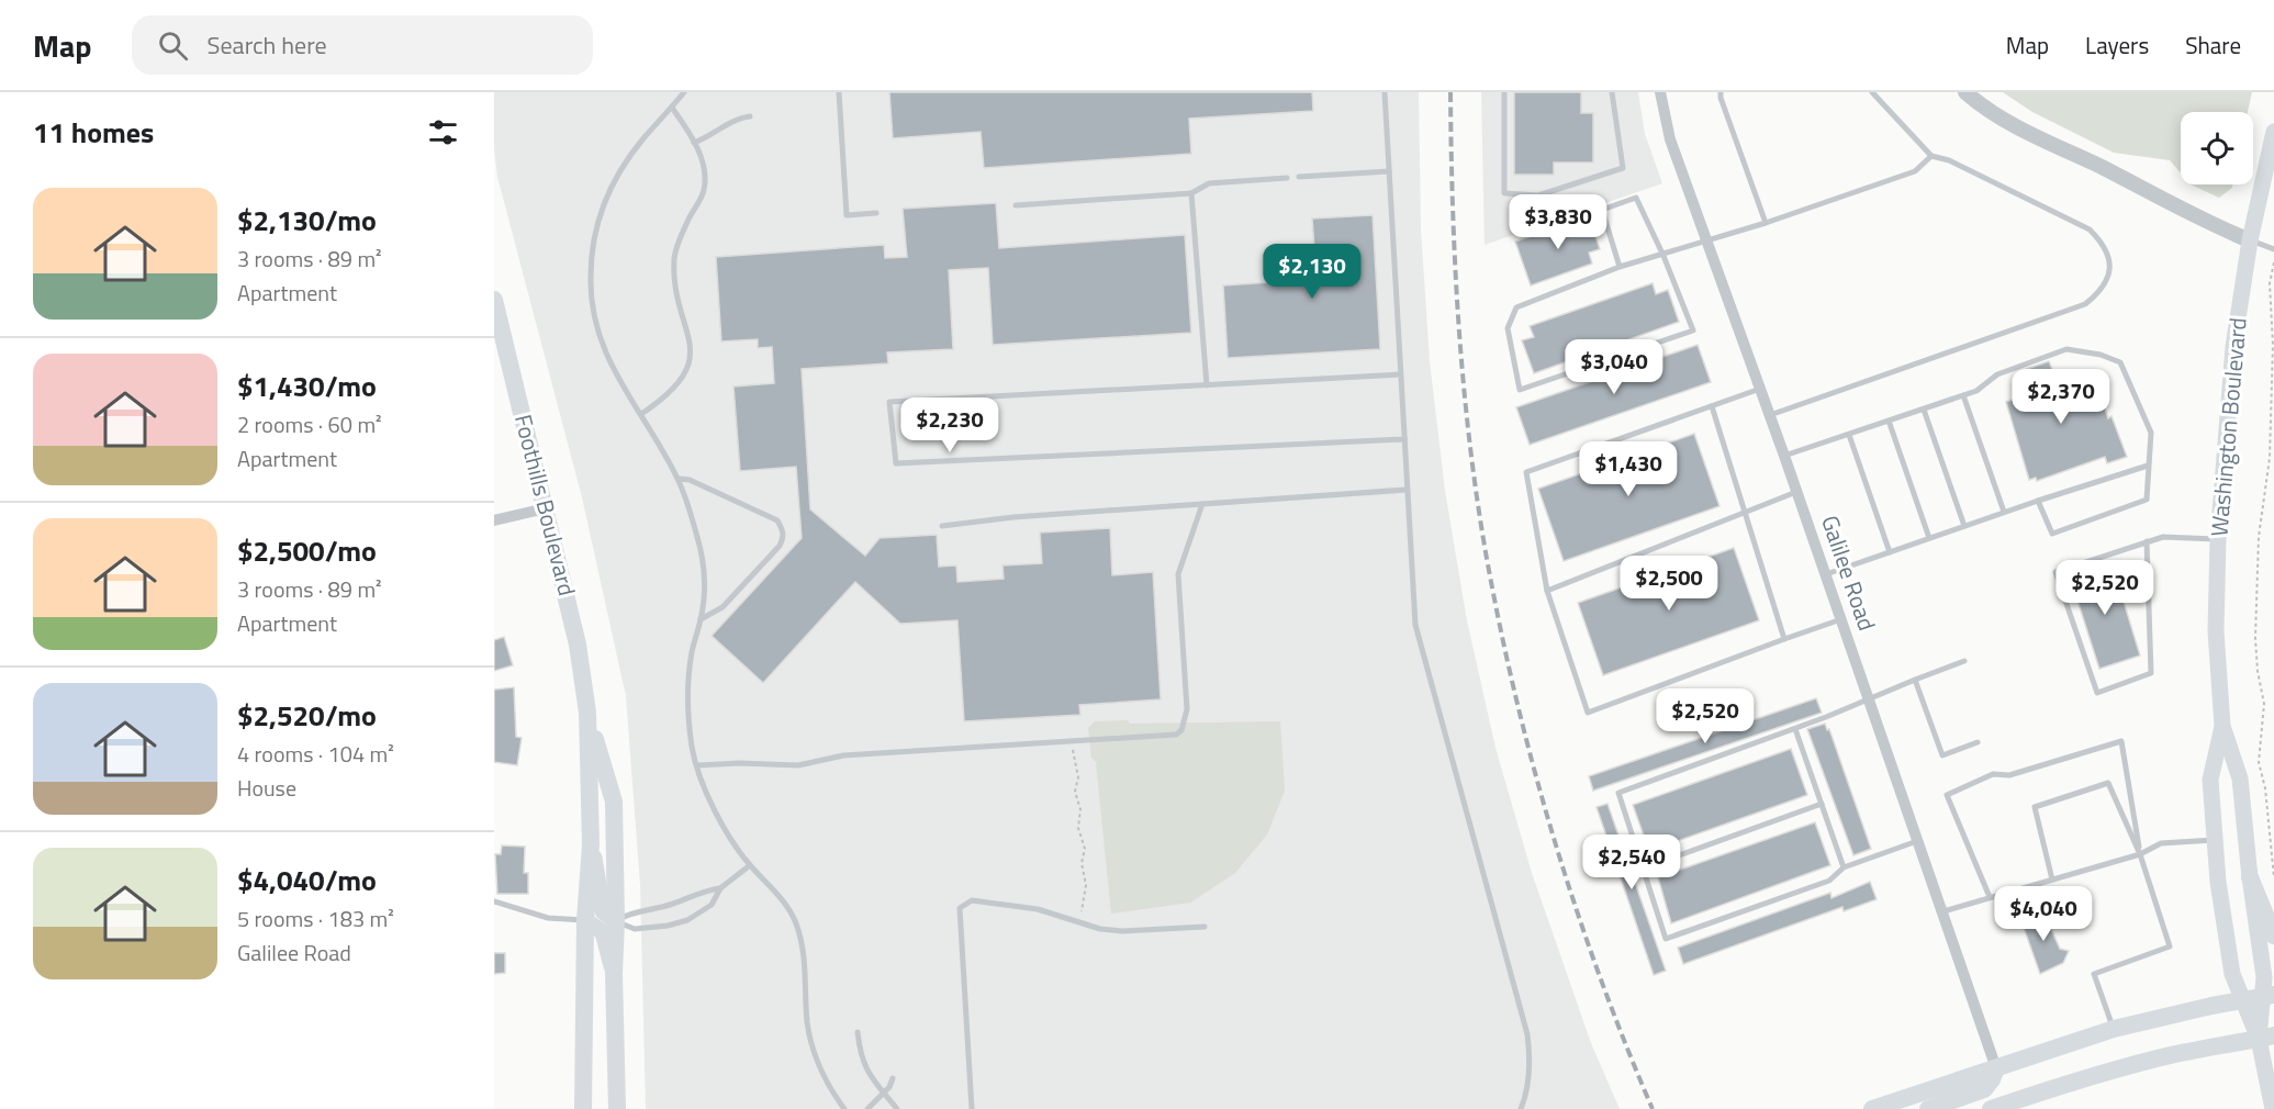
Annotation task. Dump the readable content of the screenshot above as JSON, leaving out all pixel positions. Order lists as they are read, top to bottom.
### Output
{
  "streets": {
    "main road": ["Washington Boulevard", "Foothills Boulevard"],
    "street": ["Galilee Road"]
  },
  "page": {
    "header": "Map",
    "search": "Search here",
    "nav": ["Map", "Layers", "Share"],
    "heading": "11 homes",
    "list": [
      {
        "name": "$2,130/mo",
        "note": "3 rooms · 89 m² · Apartment"
      },
      {
        "name": "$1,430/mo",
        "note": "2 rooms · 60 m² · Apartment"
      },
      {
        "name": "$2,500/mo",
        "note": "3 rooms · 89 m² · Apartment"
      },
      {
        "name": "$2,520/mo",
        "note": "4 rooms · 104 m² · House"
      },
      {
        "name": "$4,040/mo",
        "note": "5 rooms · 183 m² · Galilee Road"
      }
    ],
    "price": [
      "$3,830",
      "$2,130",
      "$3,040",
      "$2,370",
      "$2,230",
      "$1,430",
      "$2,500",
      "$2,520",
      "$2,520",
      "$2,540",
      "$4,040"
    ]
  }
}
